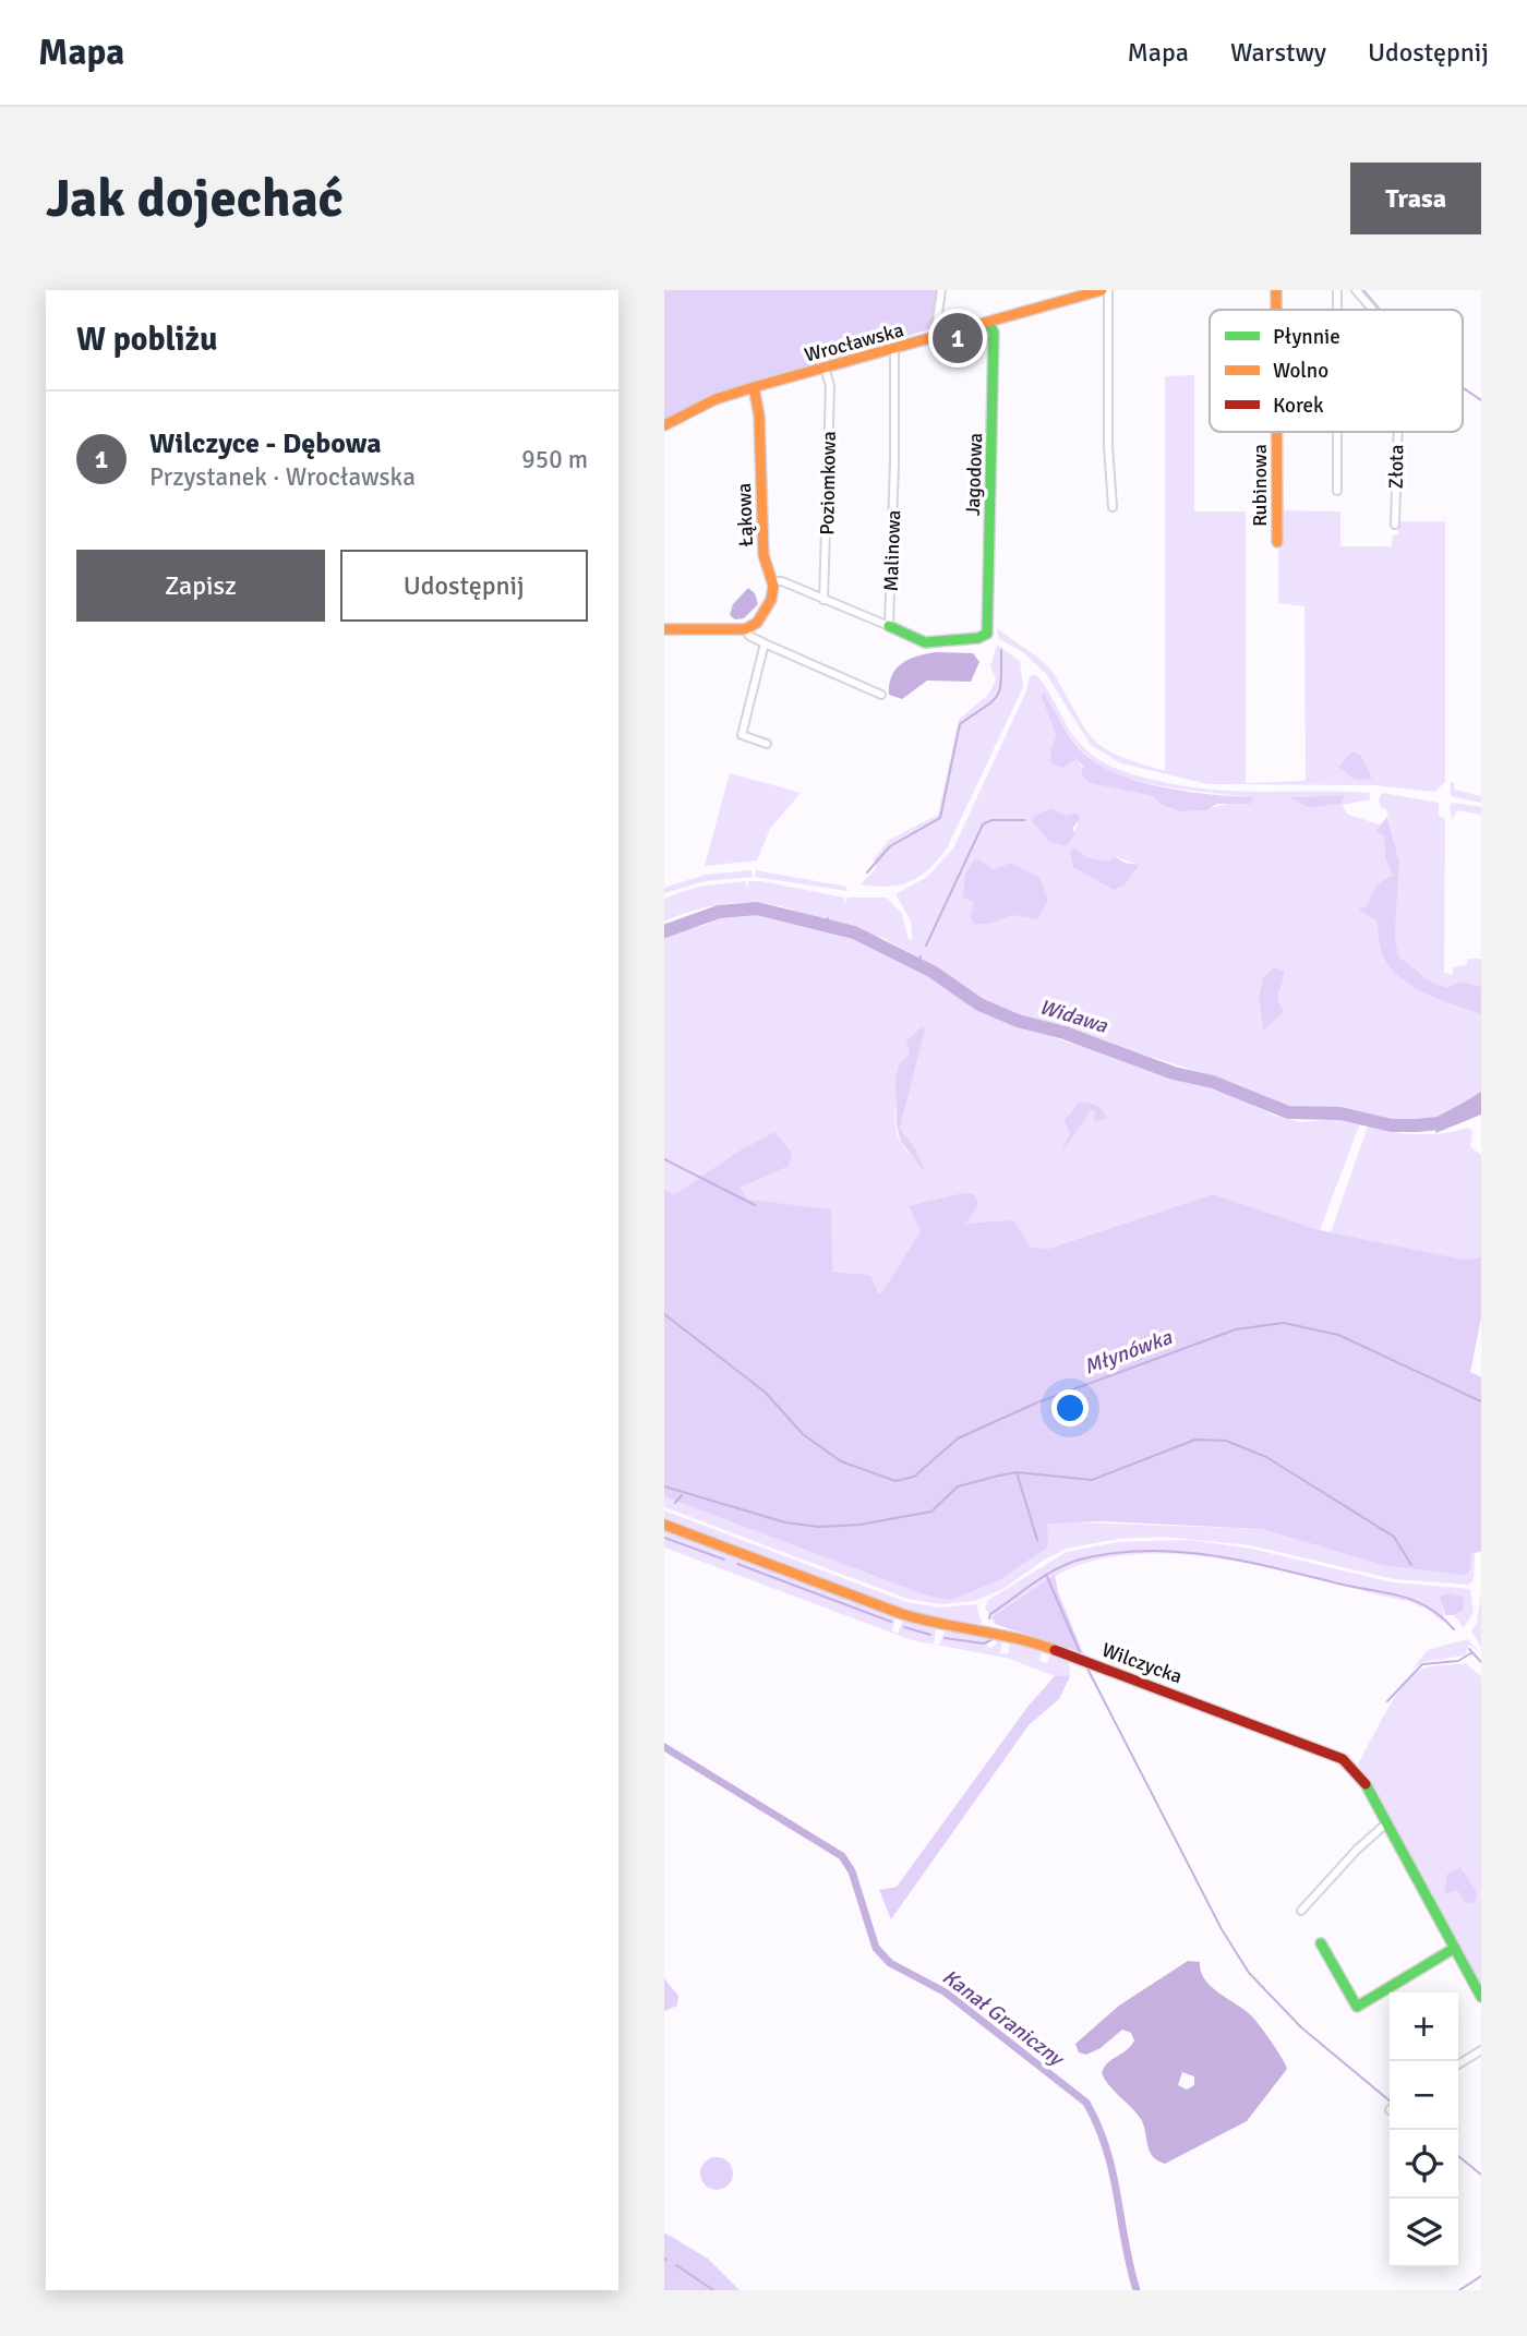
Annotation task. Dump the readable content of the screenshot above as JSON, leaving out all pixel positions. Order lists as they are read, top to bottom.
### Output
{
  "streets": {
    "street": [
      "Wrocławska",
      "Złota",
      "Jagodowa",
      "Poziomkowa",
      "Rubinowa",
      "Łąkowa",
      "Malinowa",
      "Wilczycka"
    ]
  },
  "crossings": [
    ["Wrocławska", "Jagodowa"],
    ["Wrocławska", "Poziomkowa"],
    ["Wrocławska", "Łąkowa"],
    ["Wrocławska", "Malinowa"],
    ["Jagodowa", "Malinowa"]
  ],
  "water": ["Widawa", "Młynówka", "Kanał Graniczny"],
  "legend": ["Płynnie", "Wolno", "Korek"],
  "page": {
    "header": "Mapa",
    "nav": ["Mapa", "Warstwy", "Udostępnij"],
    "buttons": [
      "Trasa",
      ["Zapisz", "Udostępnij"]
    ],
    "title": "Jak dojechać",
    "heading": "W pobliżu",
    "pins": "1",
    "list": [
      {
        "mark": "1",
        "name": "Wilczyce - Dębowa",
        "note": "Przystanek · Wrocławska",
        "value": "950 m"
      }
    ],
    "map_buttons": ["+", "−"]
  }
}
